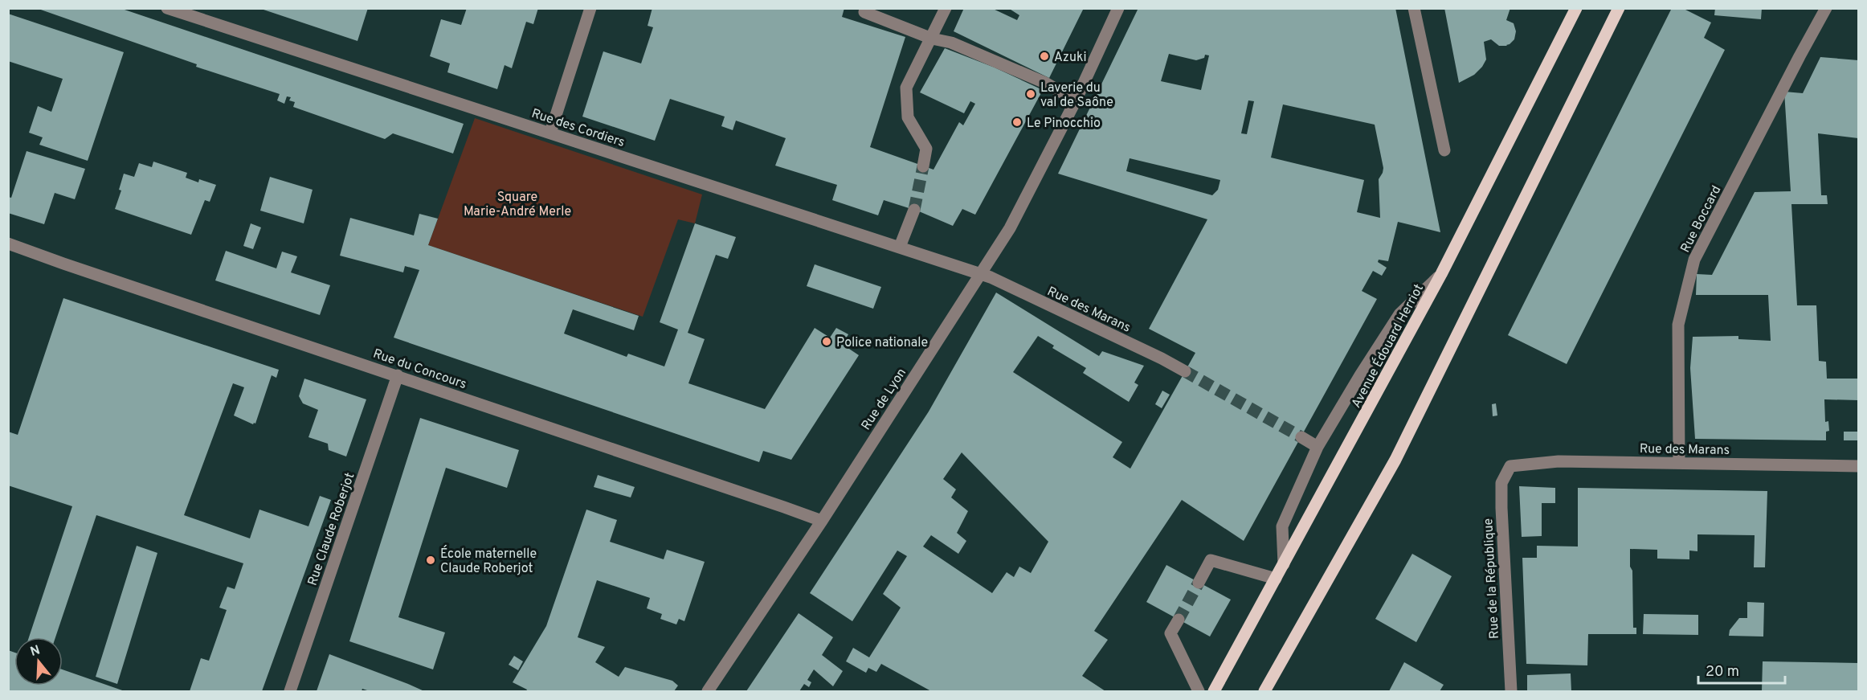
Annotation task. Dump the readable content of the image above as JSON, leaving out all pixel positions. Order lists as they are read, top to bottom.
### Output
{
  "streets": {
    "main road": ["Avenue Édouard Herriot"],
    "street": [
      "Rue des Cordiers",
      "Rue Boccard",
      "Rue des Marans",
      "Rue du Concours",
      "Rue de Lyon",
      "Rue Claude Roberjot",
      "Rue de la République"
    ]
  },
  "crossings": [
    ["Rue des Cordiers", "Rue des Marans"],
    ["Rue des Cordiers", "Rue de Lyon"],
    ["Rue Boccard", "Rue des Marans"],
    ["Rue des Marans", "Rue de Lyon"],
    ["Rue des Marans", "Rue de la République"],
    ["Rue du Concours", "Rue de Lyon"],
    ["Rue du Concours", "Rue Claude Roberjot"]
  ],
  "parks": ["Square Marie-André Merle"],
  "places": [
    "Azuki",
    "Laverie du val de Saône",
    "Le Pinocchio",
    "Police nationale",
    "École maternelle Claude Roberjot"
  ],
  "scale_bar": "20 m",
  "north": "top"
}
